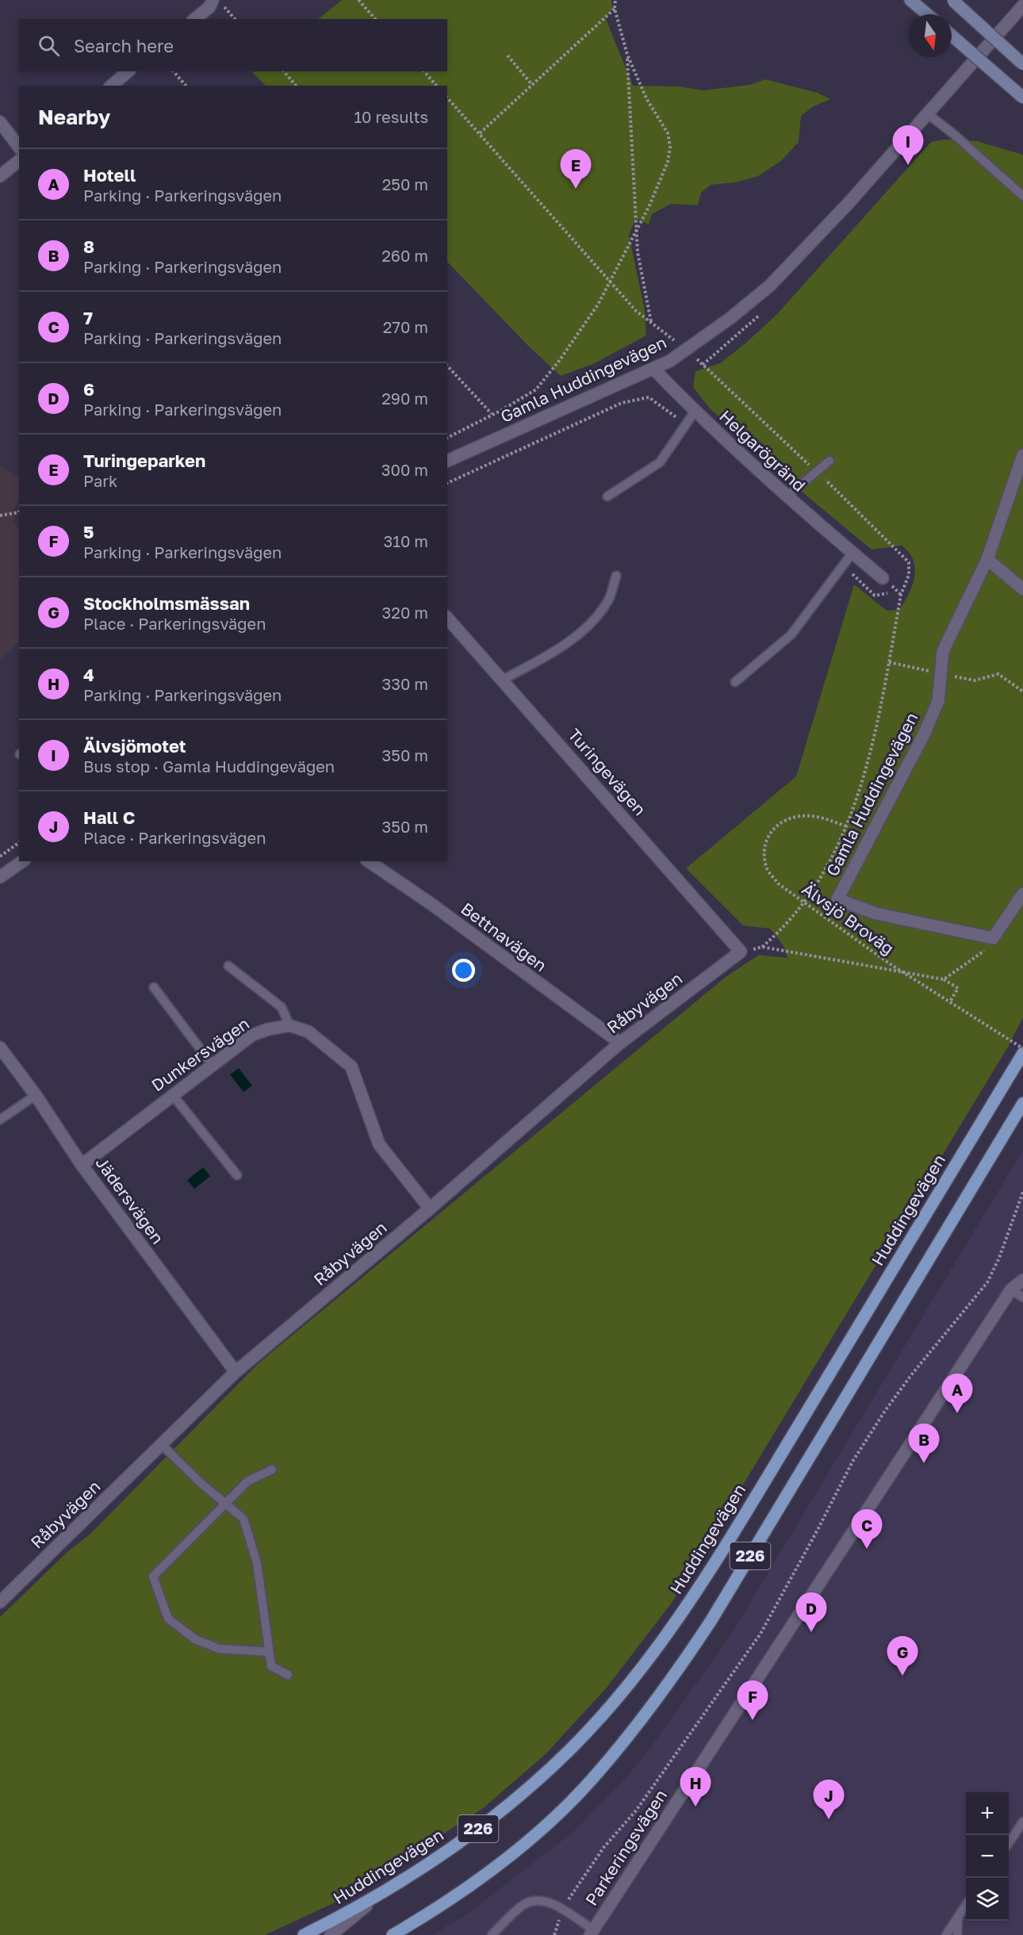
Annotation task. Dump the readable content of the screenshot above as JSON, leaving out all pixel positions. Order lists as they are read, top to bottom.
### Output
{
  "streets": {
    "main road": ["Huddingevägen", "226"],
    "street": [
      "Gamla Huddingevägen",
      "Helgarögränd",
      "Turingevägen",
      "Bettnavägen",
      "Råbyvägen",
      "Dunkersvägen",
      "Jädersvägen",
      "Parkeringsvägen"
    ],
    "path": ["Älvsjö Broväg"]
  },
  "crossings": [
    ["Gamla Huddingevägen", "Helgarögränd"],
    ["Turingevägen", "Råbyvägen"],
    ["Bettnavägen", "Råbyvägen"],
    ["Råbyvägen", "Jädersvägen"],
    ["Dunkersvägen", "Jädersvägen"]
  ],
  "north": "bottom",
  "page": {
    "search": "Search here",
    "heading": ["Nearby", "10 results"],
    "pins": [
      "I",
      "E",
      "A",
      "B",
      "C",
      "D",
      "G",
      "F",
      "H",
      "J"
    ],
    "list": [
      {
        "mark": "A",
        "name": "Hotell",
        "note": "Parking · Parkeringsvägen",
        "value": "250 m"
      },
      {
        "mark": "B",
        "name": "8",
        "note": "Parking · Parkeringsvägen",
        "value": "260 m"
      },
      {
        "mark": "C",
        "name": "7",
        "note": "Parking · Parkeringsvägen",
        "value": "270 m"
      },
      {
        "mark": "D",
        "name": "6",
        "note": "Parking · Parkeringsvägen",
        "value": "290 m"
      },
      {
        "mark": "E",
        "name": "Turingeparken",
        "note": "Park",
        "value": "300 m"
      },
      {
        "mark": "F",
        "name": "5",
        "note": "Parking · Parkeringsvägen",
        "value": "310 m"
      },
      {
        "mark": "G",
        "name": "Stockholmsmässan",
        "note": "Place · Parkeringsvägen",
        "value": "320 m"
      },
      {
        "mark": "H",
        "name": "4",
        "note": "Parking · Parkeringsvägen",
        "value": "330 m"
      },
      {
        "mark": "I",
        "name": "Älvsjömotet",
        "note": "Bus stop · Gamla Huddingevägen",
        "value": "350 m"
      },
      {
        "mark": "J",
        "name": "Hall C",
        "note": "Place · Parkeringsvägen",
        "value": "350 m"
      }
    ],
    "map_buttons": ["+", "−"]
  }
}
